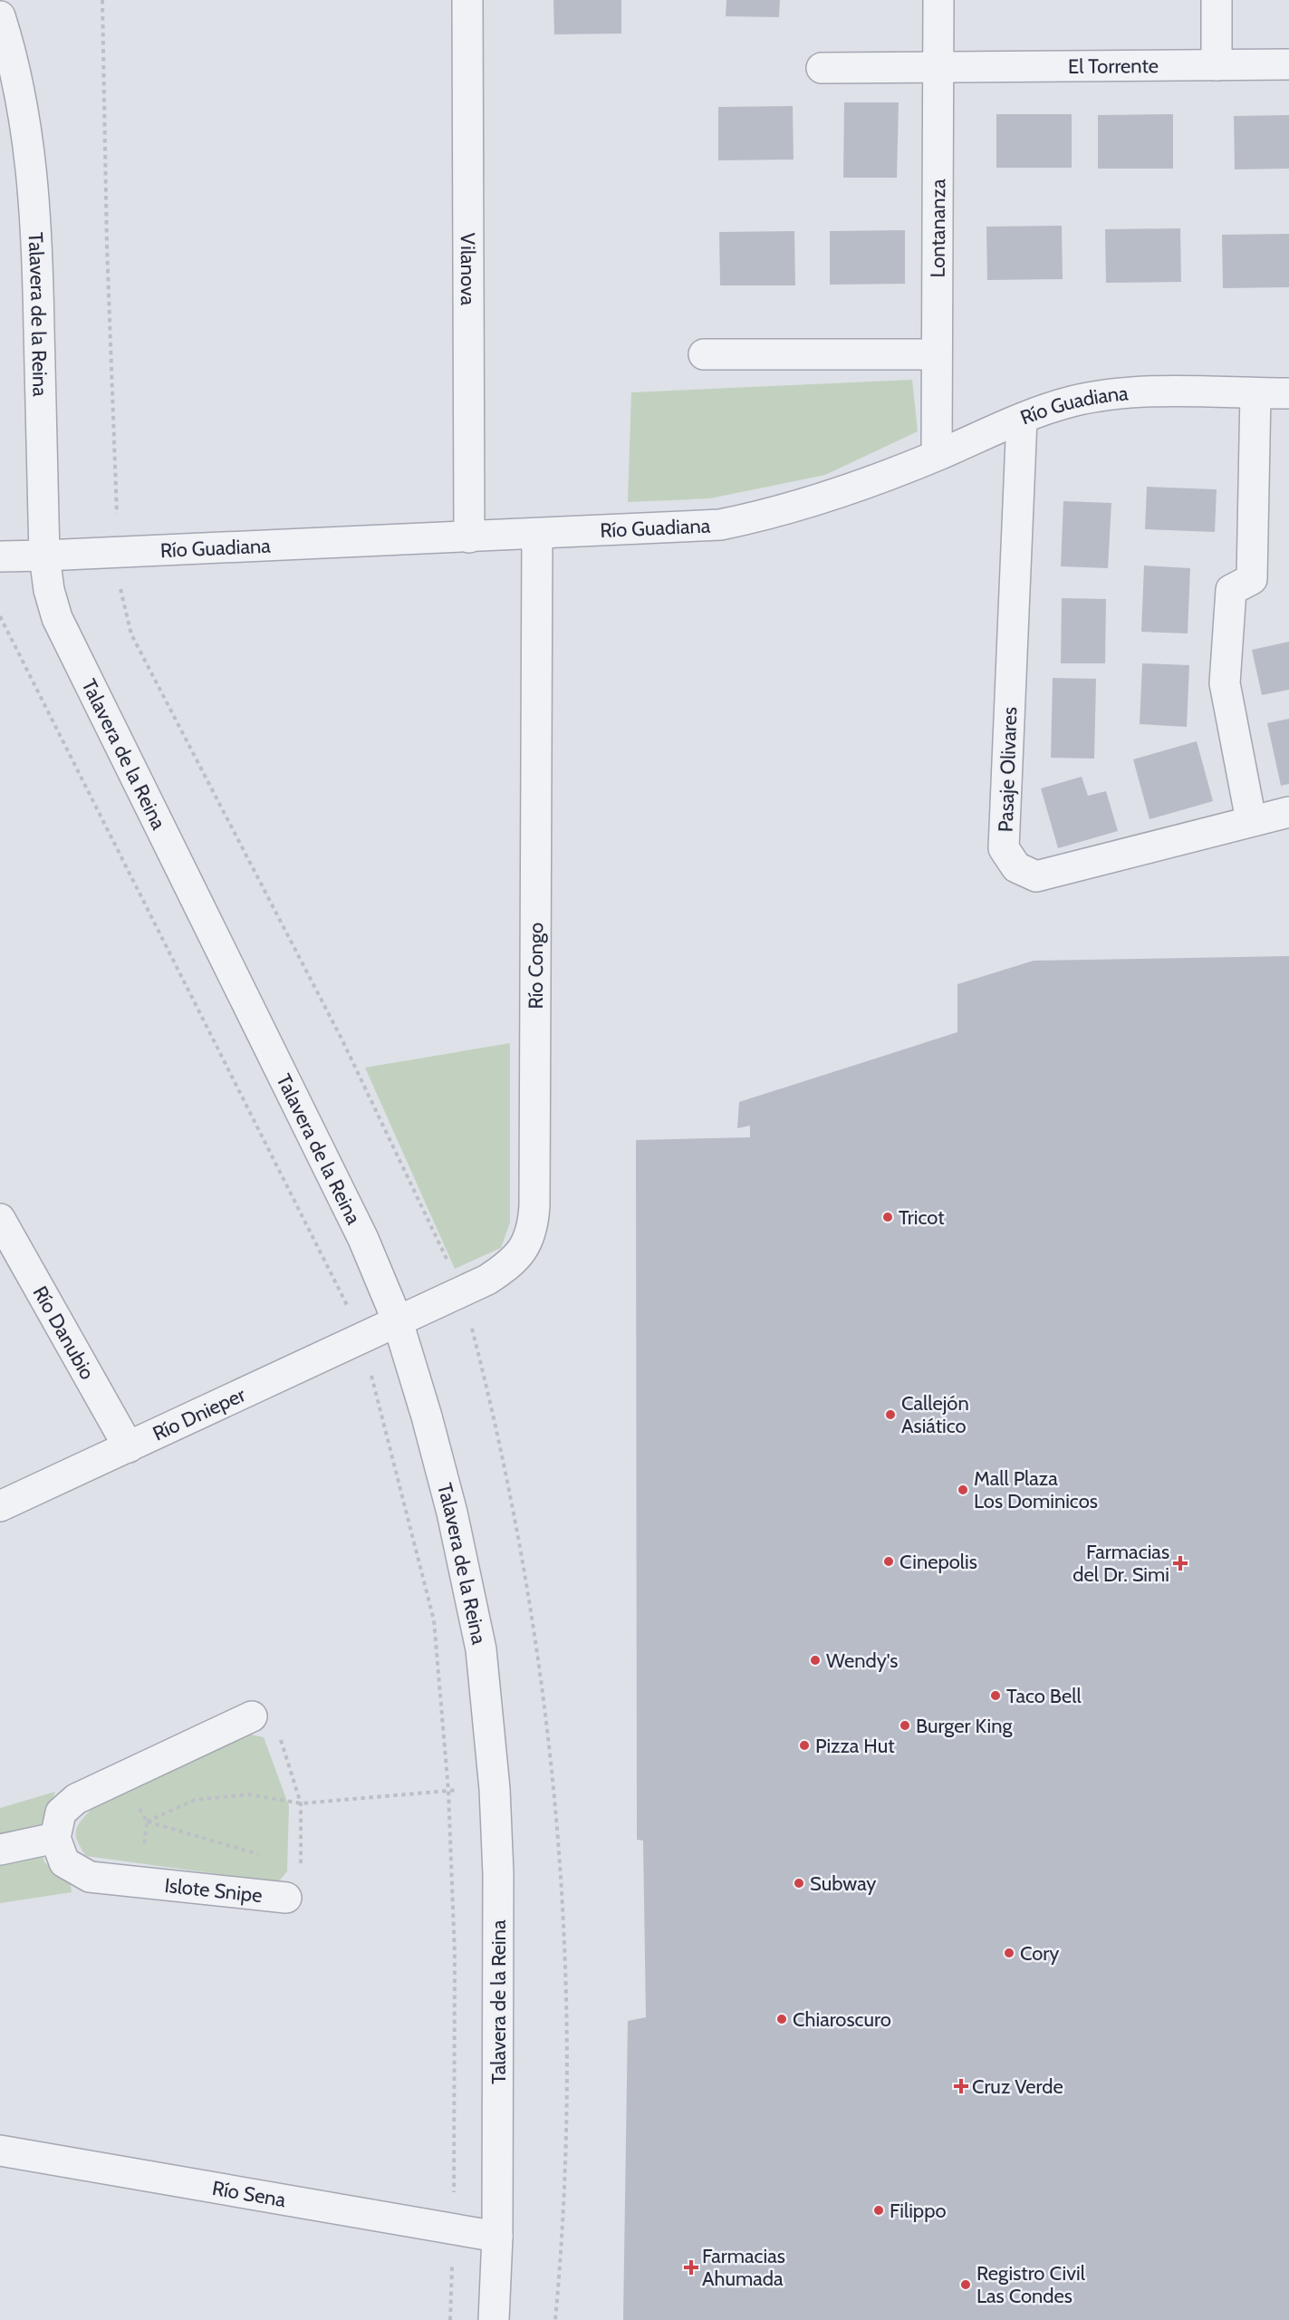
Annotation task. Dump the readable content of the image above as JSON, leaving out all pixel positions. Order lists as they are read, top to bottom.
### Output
{
  "streets": {
    "street": [
      "El Torrente",
      "Lontananza",
      "Vilanova",
      "Talavera de la Reina",
      "Río Guadiana",
      "Pasaje Olivares",
      "Río Congo",
      "Río Danubio",
      "Río Dnieper",
      "Islote Snipe",
      "Río Sena"
    ]
  },
  "crossings": [
    ["El Torrente", "Lontananza"],
    ["Lontananza", "Río Guadiana"],
    ["Vilanova", "Río Guadiana"],
    ["Talavera de la Reina", "Río Guadiana"],
    ["Talavera de la Reina", "Río Congo"],
    ["Talavera de la Reina", "Río Dnieper"],
    ["Talavera de la Reina", "Río Sena"],
    ["Río Guadiana", "Pasaje Olivares"],
    ["Río Guadiana", "Río Congo"],
    ["Río Congo", "Río Dnieper"],
    ["Río Danubio", "Río Dnieper"]
  ],
  "places": {
    "other": [
      "Tricot",
      "Callejón Asiático",
      "Mall Plaza Los Dominicos",
      "Cinepolis",
      "Wendy's",
      "Taco Bell",
      "Burger King",
      "Pizza Hut",
      "Subway",
      "Cory",
      "Chiaroscuro",
      "Filippo",
      "Registro Civil Las Condes"
    ],
    "health": ["Farmacias del Dr. Simi", "Cruz Verde", "Farmacias Ahumada"]
  }
}
